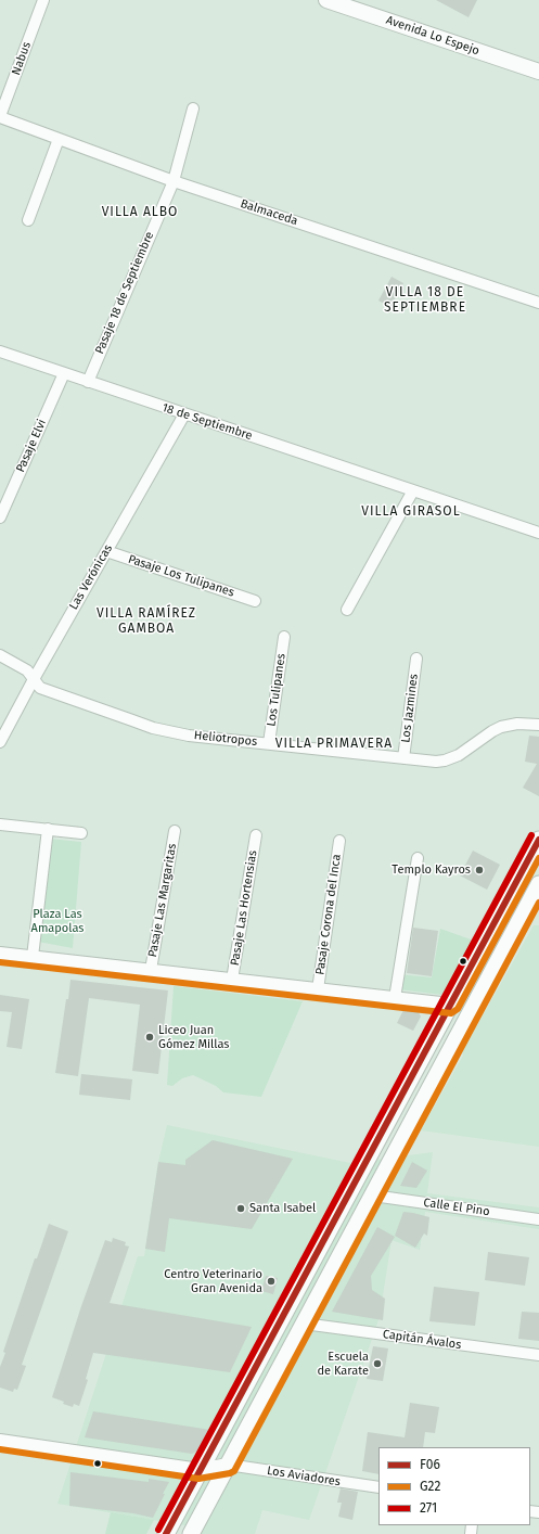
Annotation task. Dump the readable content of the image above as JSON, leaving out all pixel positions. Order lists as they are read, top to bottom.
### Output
{
  "streets": {
    "main road": ["Avenida Lo Espejo"],
    "street": [
      "Nabus",
      "Balmaceda",
      "Pasaje 18 de Septiembre",
      "18 de Septiembre",
      "Pasaje Elvi",
      "Pasaje Los Tulipanes",
      "Las Verónicas",
      "Los Tulipanes",
      "Los Jazmines",
      "Heliotropos",
      "Pasaje Las Margaritas",
      "Pasaje Las Hortensias",
      "Pasaje Corona del Inca",
      "Calle El Pino",
      "Capitán Ávalos",
      "Los Aviadores"
    ]
  },
  "crossings": [
    ["Nabus", "Balmaceda"],
    ["Balmaceda", "Pasaje 18 de Septiembre"],
    ["Pasaje 18 de Septiembre", "18 de Septiembre"],
    ["18 de Septiembre", "Pasaje Elvi"],
    ["18 de Septiembre", "Las Verónicas"],
    ["Pasaje Los Tulipanes", "Las Verónicas"],
    ["Las Verónicas", "Heliotropos"],
    ["Los Tulipanes", "Heliotropos"],
    ["Los Jazmines", "Heliotropos"]
  ],
  "districts": [
    "VILLA ALBO",
    "VILLA 18 DE SEPTIEMBRE",
    "VILLA GIRASOL",
    "VILLA RAMÍREZ GAMBOA",
    "VILLA PRIMAVERA"
  ],
  "parks": ["Plaza Las Amapolas"],
  "places": [
    "Templo Kayros",
    "Liceo Juan Gómez Millas",
    "Santa Isabel",
    "Centro Veterinario Gran Avenida",
    "Escuela de Karate"
  ],
  "lines": ["transit line 271", "transit line F06", "transit line G22"],
  "legend": ["F06", "G22", "271"]
}
